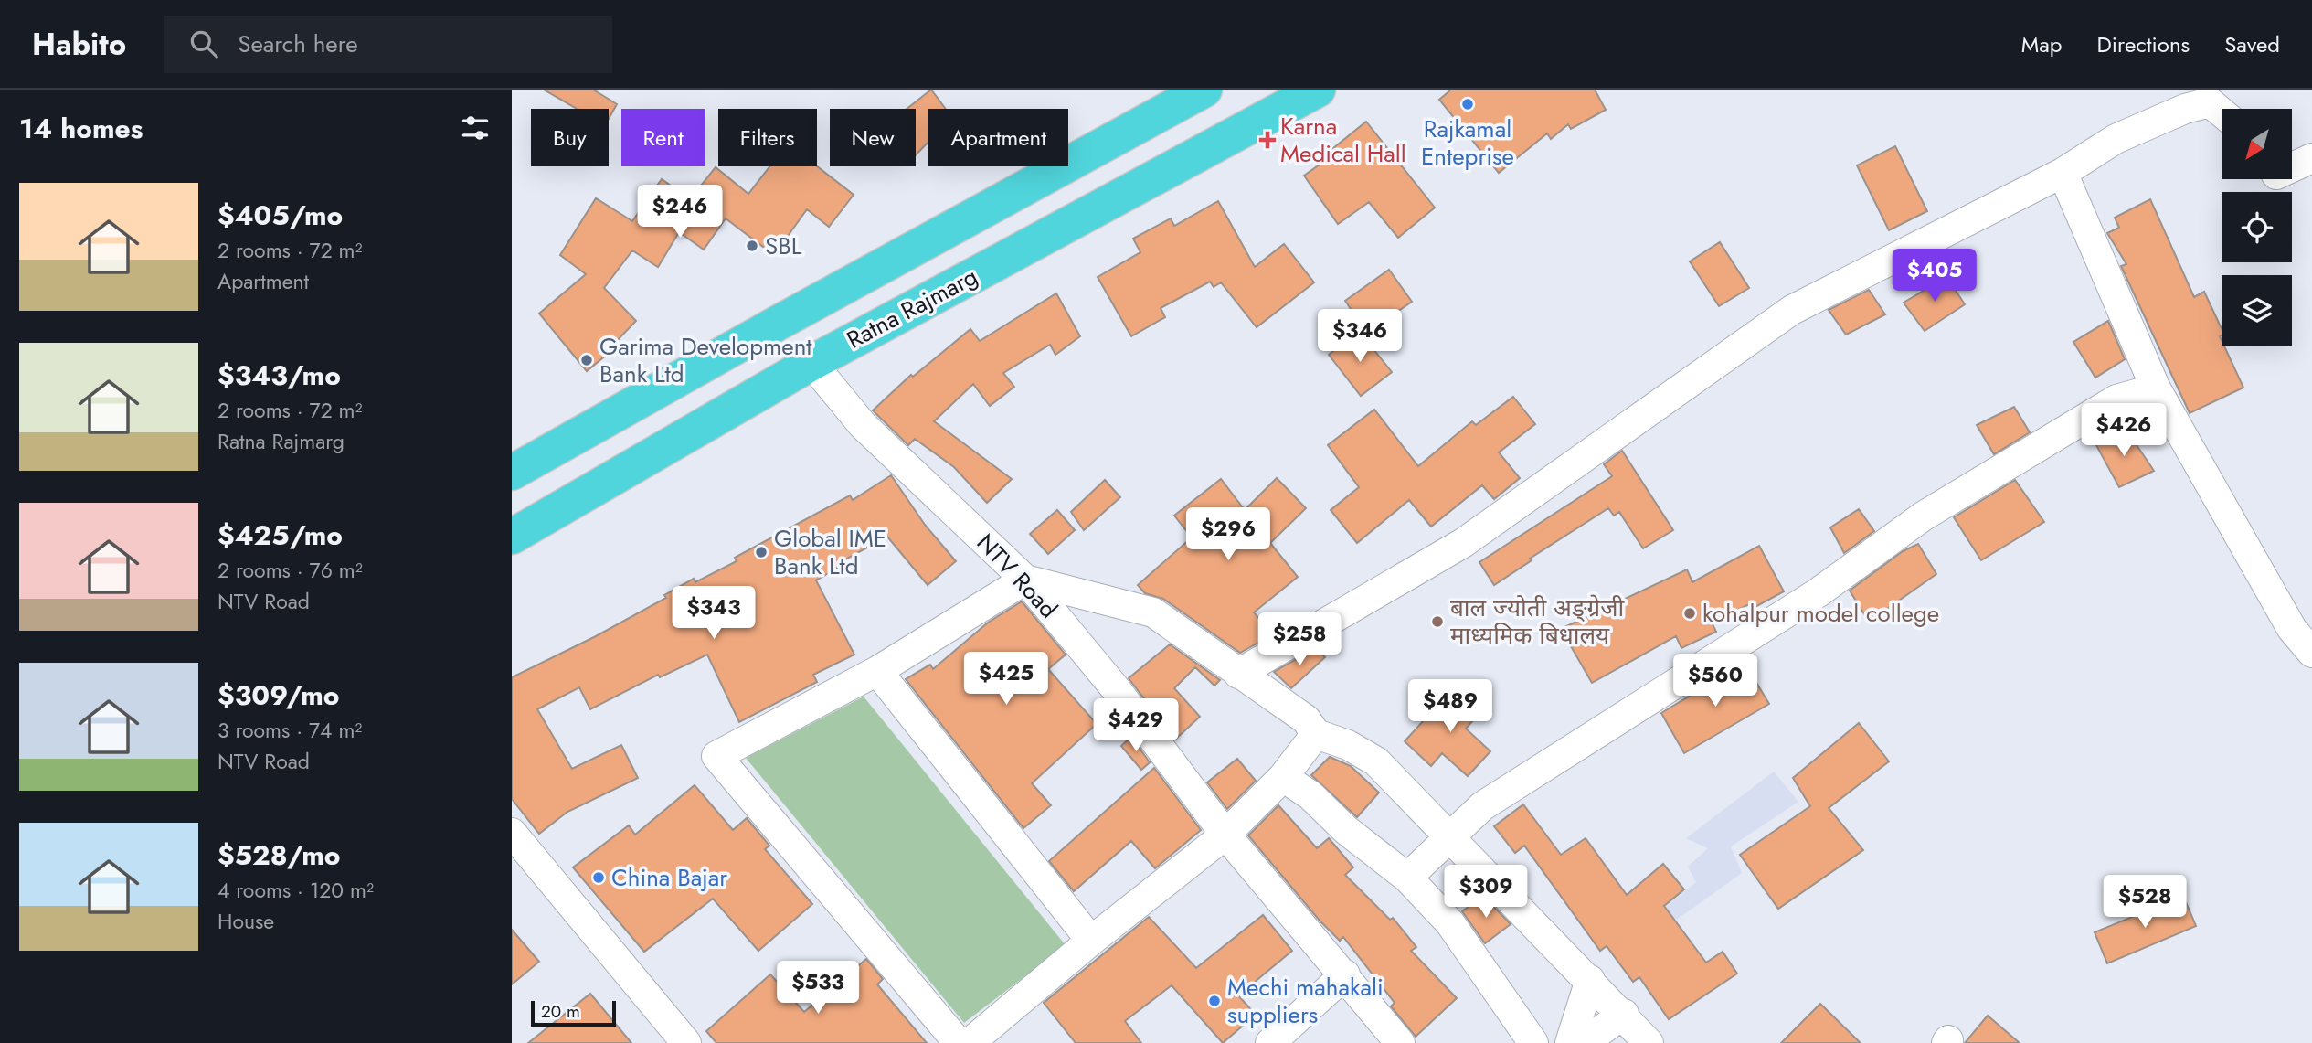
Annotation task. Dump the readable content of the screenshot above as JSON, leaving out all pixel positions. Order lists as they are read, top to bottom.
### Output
{
  "streets": {
    "highway": ["Ratna Rajmarg"],
    "street": ["NTV Road"]
  },
  "crossings": [
    ["Ratna Rajmarg", "NTV Road"]
  ],
  "places": {
    "other": [
      "Rajkamal Enteprise",
      "SBL",
      "Garima Development Bank Ltd",
      "Global IME Bank Ltd",
      "kohalpur model college",
      "बाल ज्योती अङ्ग्रेजी माध्यमिक बिधालय",
      "China Bajar",
      "Mechi mahakali suppliers"
    ],
    "health": ["Karna Medical Hall"]
  },
  "scale_bar": "20 m",
  "north": "bottom left",
  "page": {
    "header": "Habito",
    "search": "Search here",
    "nav": ["Map", "Directions", "Saved"],
    "heading": "14 homes",
    "chip": [
      "Buy",
      "Rent",
      "Filters",
      "New",
      "Apartment"
    ],
    "list": [
      {
        "name": "$405/mo",
        "note": "2 rooms · 72 m² · Apartment"
      },
      {
        "name": "$343/mo",
        "note": "2 rooms · 72 m² · Ratna Rajmarg"
      },
      {
        "name": "$425/mo",
        "note": "2 rooms · 76 m² · NTV Road"
      },
      {
        "name": "$309/mo",
        "note": "3 rooms · 74 m² · NTV Road"
      },
      {
        "name": "$528/mo",
        "note": "4 rooms · 120 m² · House"
      }
    ],
    "price": [
      "$246",
      "$405",
      "$346",
      "$426",
      "$296",
      "$343",
      "$258",
      "$425",
      "$560",
      "$489",
      "$429",
      "$309",
      "$528",
      "$533"
    ],
    "scale": "20 m"
  }
}
